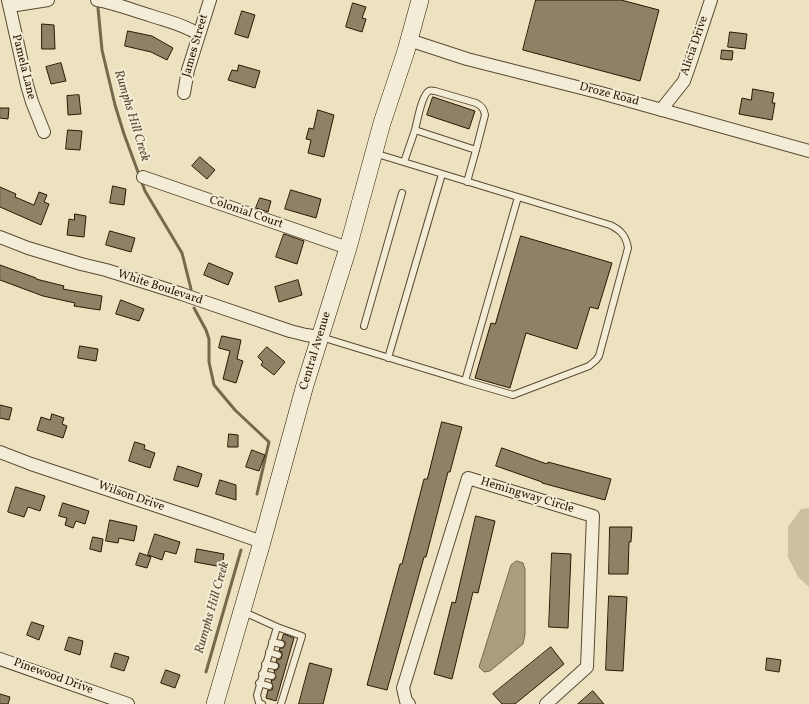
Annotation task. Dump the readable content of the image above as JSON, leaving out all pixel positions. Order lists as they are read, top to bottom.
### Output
{
  "streets": {
    "street": [
      "James Street",
      "Alicia Drive",
      "Pamela Lane",
      "Droze Road",
      "Colonial Court",
      "White Boulevard",
      "Central Avenue",
      "Hemingway Circle",
      "Wilson Drive",
      "Pinewood Drive"
    ]
  },
  "crossings": [
    ["Alicia Drive", "Droze Road"],
    ["Droze Road", "Central Avenue"],
    ["Colonial Court", "Central Avenue"],
    ["White Boulevard", "Central Avenue"],
    ["Central Avenue", "Wilson Drive"]
  ],
  "water": ["Rumphs Hill Creek"]
}
